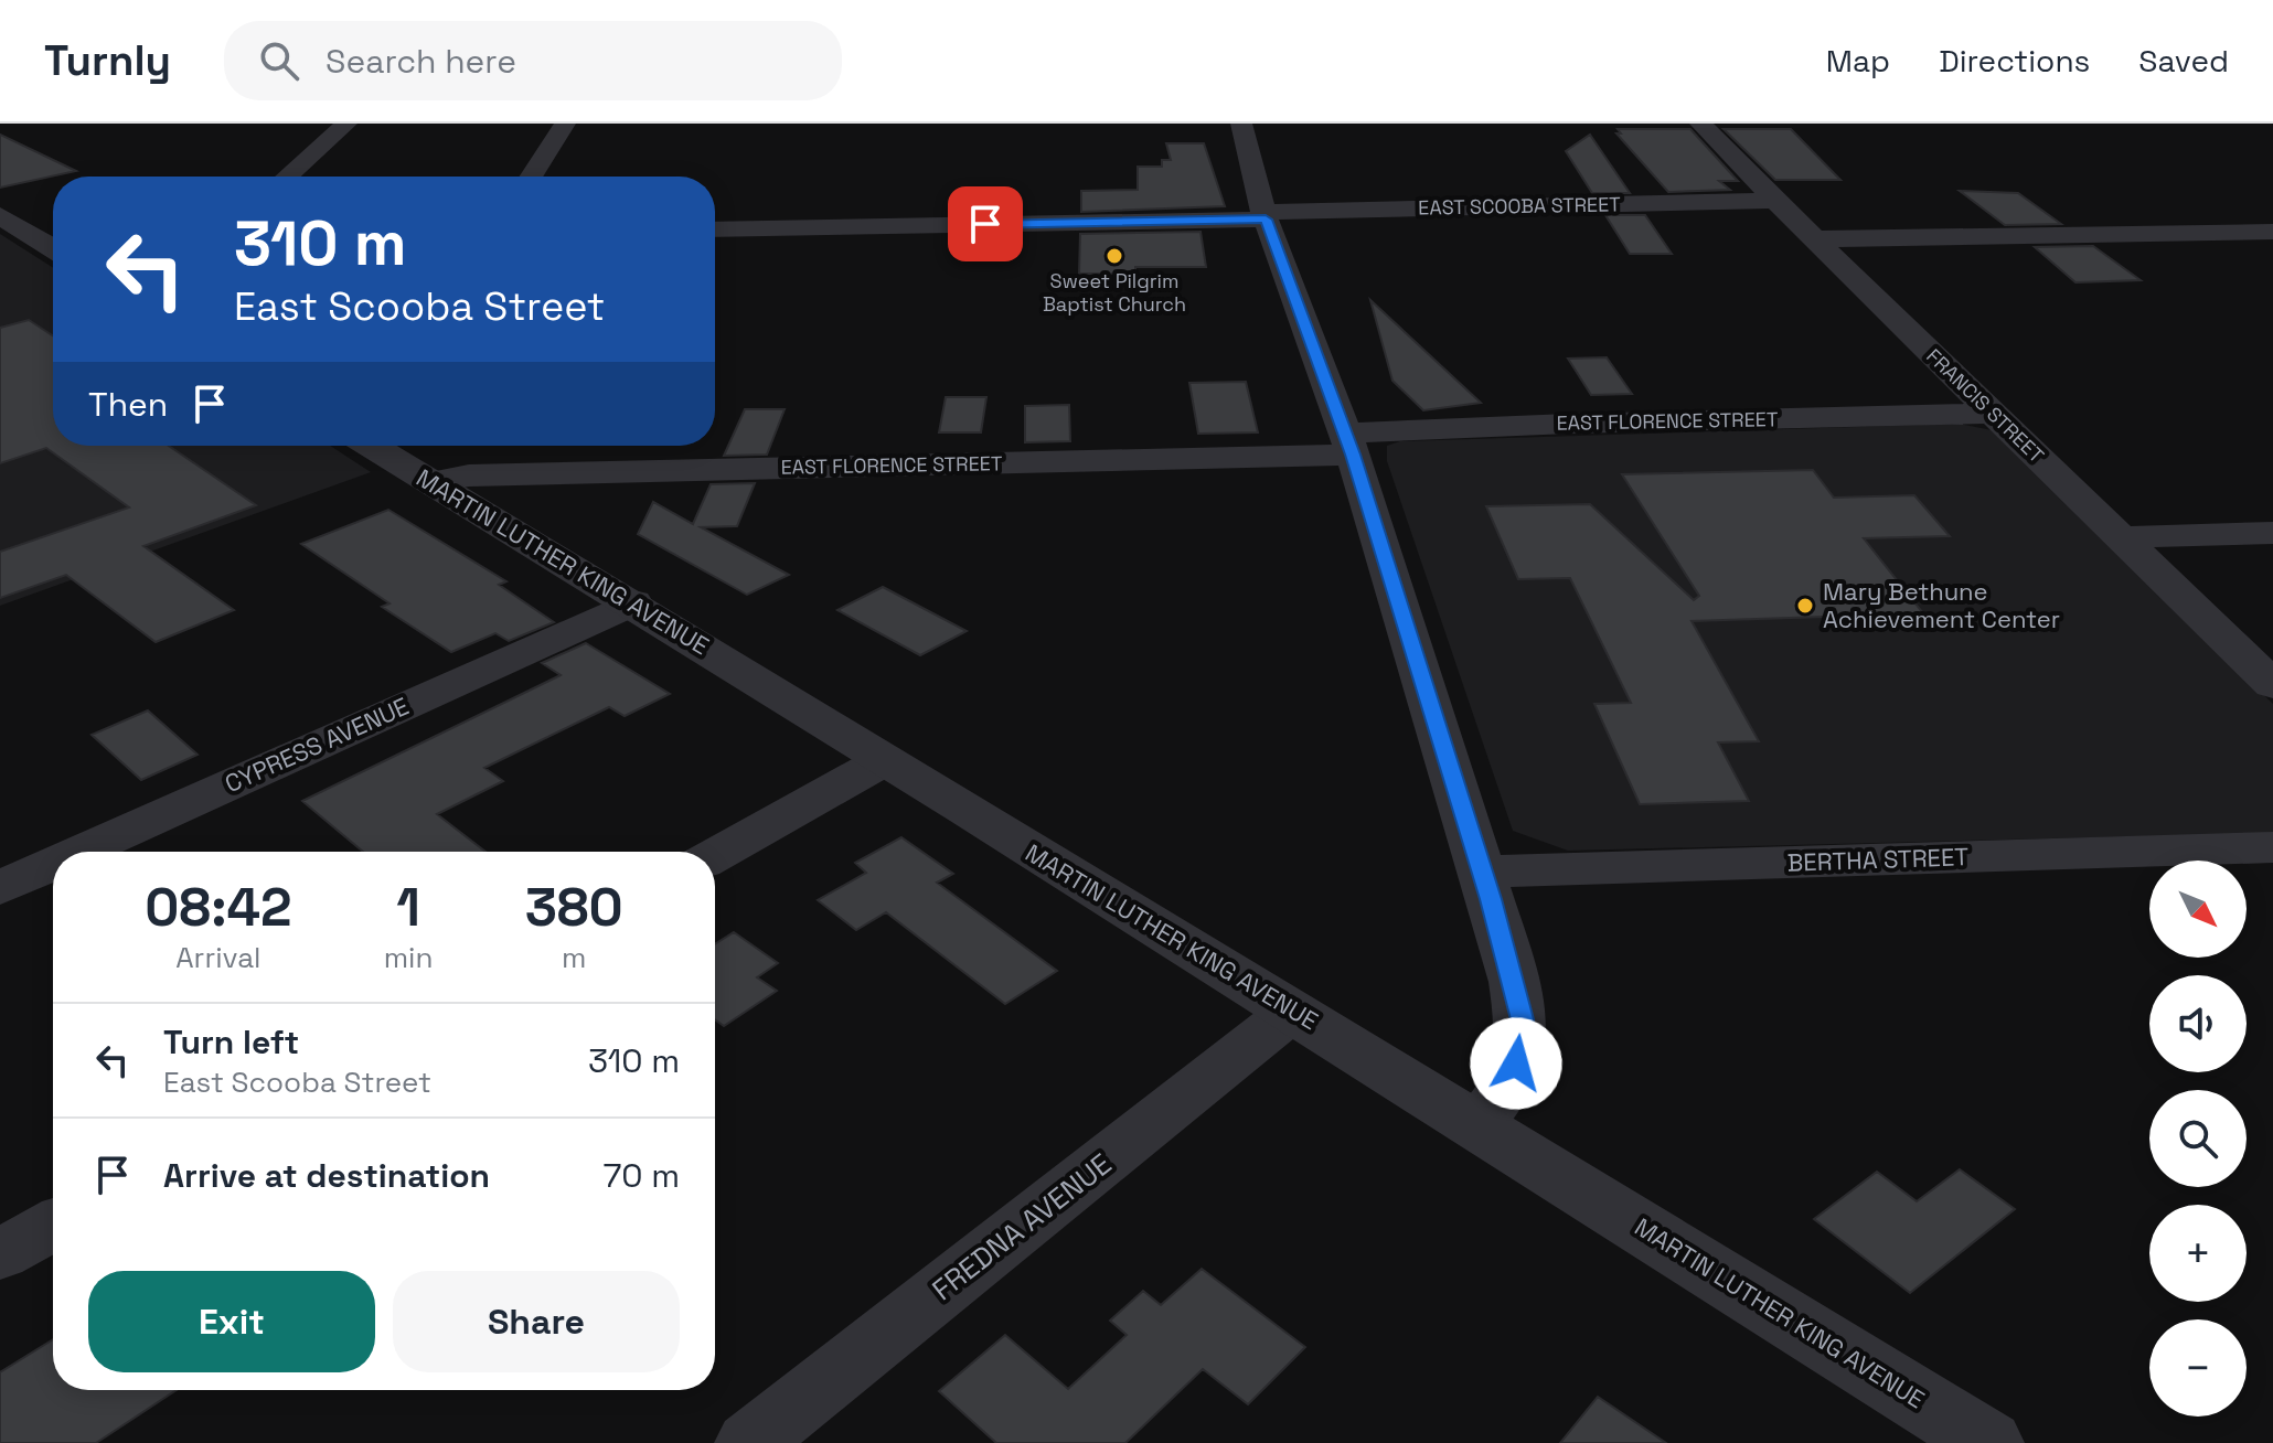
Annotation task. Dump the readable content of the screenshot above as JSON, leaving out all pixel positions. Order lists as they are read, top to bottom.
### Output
{
  "streets": {
    "street": [
      "EAST SCOOBA STREET",
      "FRANCIS STREET",
      "EAST FLORENCE STREET",
      "MARTIN LUTHER KING AVENUE",
      "CYPRESS AVENUE",
      "BERTHA STREET",
      "FREDNA AVENUE"
    ]
  },
  "crossings": [
    ["EAST SCOOBA STREET", "FRANCIS STREET"],
    ["FRANCIS STREET", "EAST FLORENCE STREET"],
    ["EAST FLORENCE STREET", "MARTIN LUTHER KING AVENUE"],
    ["MARTIN LUTHER KING AVENUE", "CYPRESS AVENUE"],
    ["MARTIN LUTHER KING AVENUE", "FREDNA AVENUE"]
  ],
  "places": ["Sweet Pilgrim Baptist Church", "Mary Bethune Achievement Center"],
  "north": "bottom right",
  "page": {
    "header": "Turnly",
    "search": "Search here",
    "nav": ["Map", "Directions", "Saved"],
    "turn": ["310 m", "East Scooba Street"],
    "then": "Then",
    "eta": [
      "08:42",
      "Arrival",
      "1",
      "min",
      "380",
      "m"
    ],
    "map_buttons": ["+", "−"],
    "list": [
      {
        "name": "Turn left",
        "note": "East Scooba Street",
        "value": "310 m"
      },
      {
        "name": "Arrive at destination",
        "value": "70 m"
      }
    ],
    "buttons": ["Exit", "Share"]
  }
}
